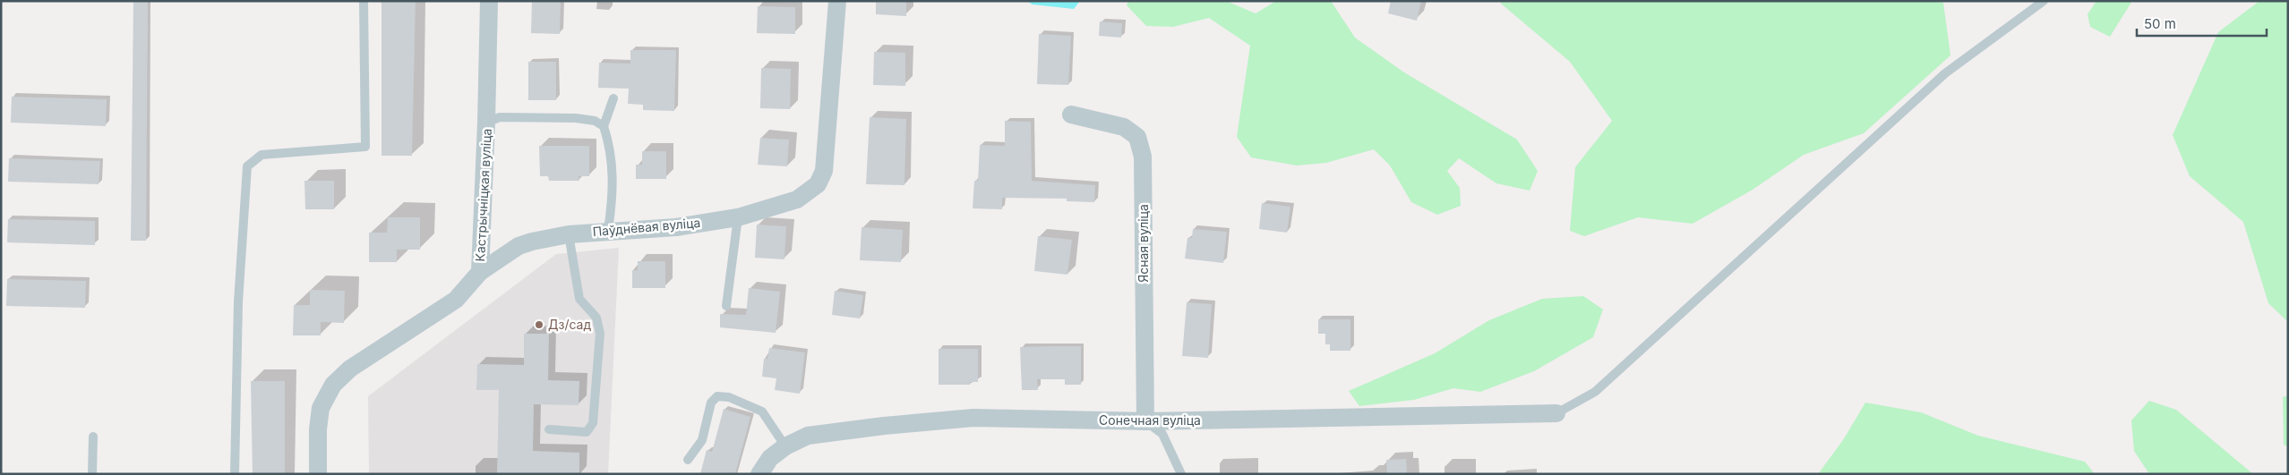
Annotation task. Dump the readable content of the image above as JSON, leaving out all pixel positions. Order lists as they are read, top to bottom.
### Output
{
  "streets": {
    "street": [
      "Кастрычніцкая вуліца",
      "Паўднёвая вуліца",
      "Ясная вуліца",
      "Сонечная вуліца"
    ]
  },
  "crossings": [
    ["Кастрычніцкая вуліца", "Паўднёвая вуліца"],
    ["Ясная вуліца", "Сонечная вуліца"]
  ],
  "places": ["Дз/сад"],
  "scale_bar": "50 m"
}
